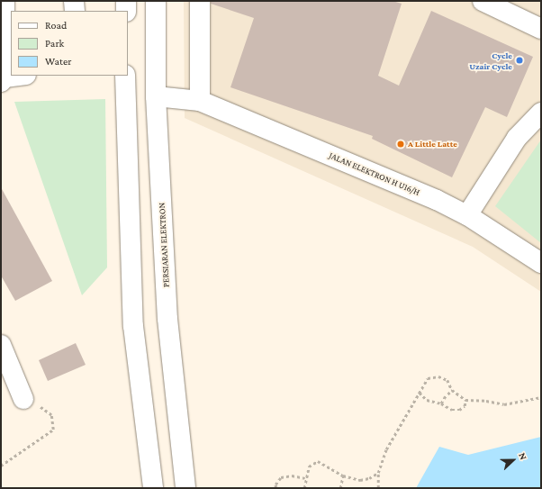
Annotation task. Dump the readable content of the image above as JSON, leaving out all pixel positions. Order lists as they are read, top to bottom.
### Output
{
  "streets": {
    "main road": ["JALAN ELEKTRON H U16/H", "PERSIARAN ELEKTRON"]
  },
  "crossings": [
    ["JALAN ELEKTRON H U16/H", "PERSIARAN ELEKTRON"]
  ],
  "places": ["Cycle Uzair Cycle", "A Little Latte"],
  "legend": ["Road", "Park", "Water"],
  "north": "right"
}
